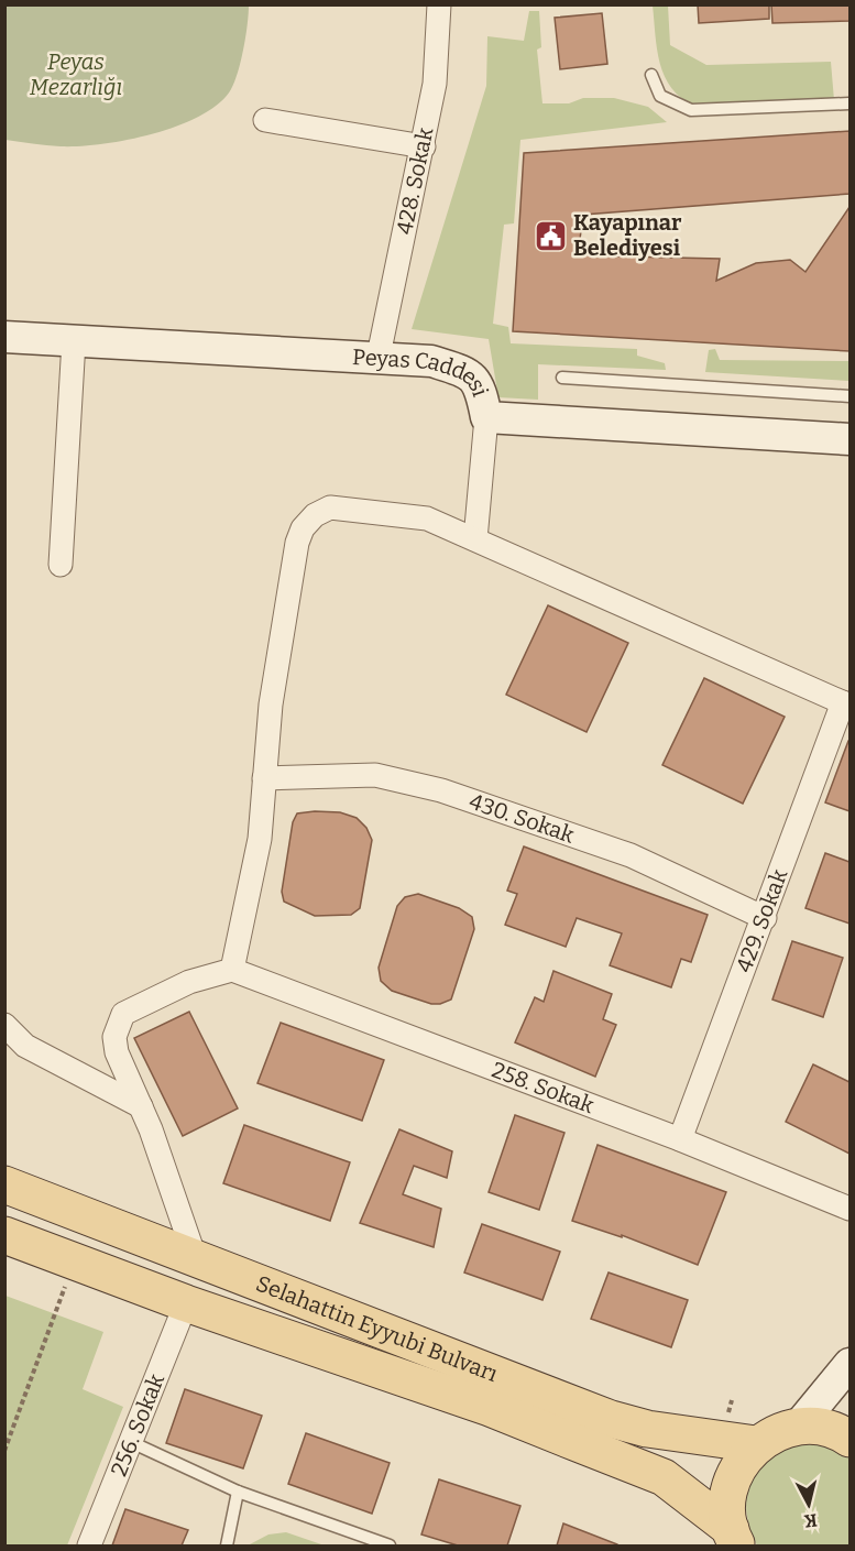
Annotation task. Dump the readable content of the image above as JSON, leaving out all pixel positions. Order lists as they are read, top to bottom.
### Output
{
  "streets": {
    "main road": ["Selahattin Eyyubi Bulvarı"],
    "street": [
      "428. Sokak",
      "Peyas Caddesi",
      "430. Sokak",
      "429. Sokak",
      "258. Sokak",
      "256. Sokak"
    ]
  },
  "crossings": [
    ["428. Sokak", "Peyas Caddesi"],
    ["430. Sokak", "429. Sokak"],
    ["429. Sokak", "258. Sokak"],
    ["Selahattin Eyyubi Bulvarı", "256. Sokak"]
  ],
  "parks": ["Peyas Mezarlığı"],
  "places": {
    "public building": ["Kayapınar Belediyesi"]
  },
  "north": "bottom"
}
